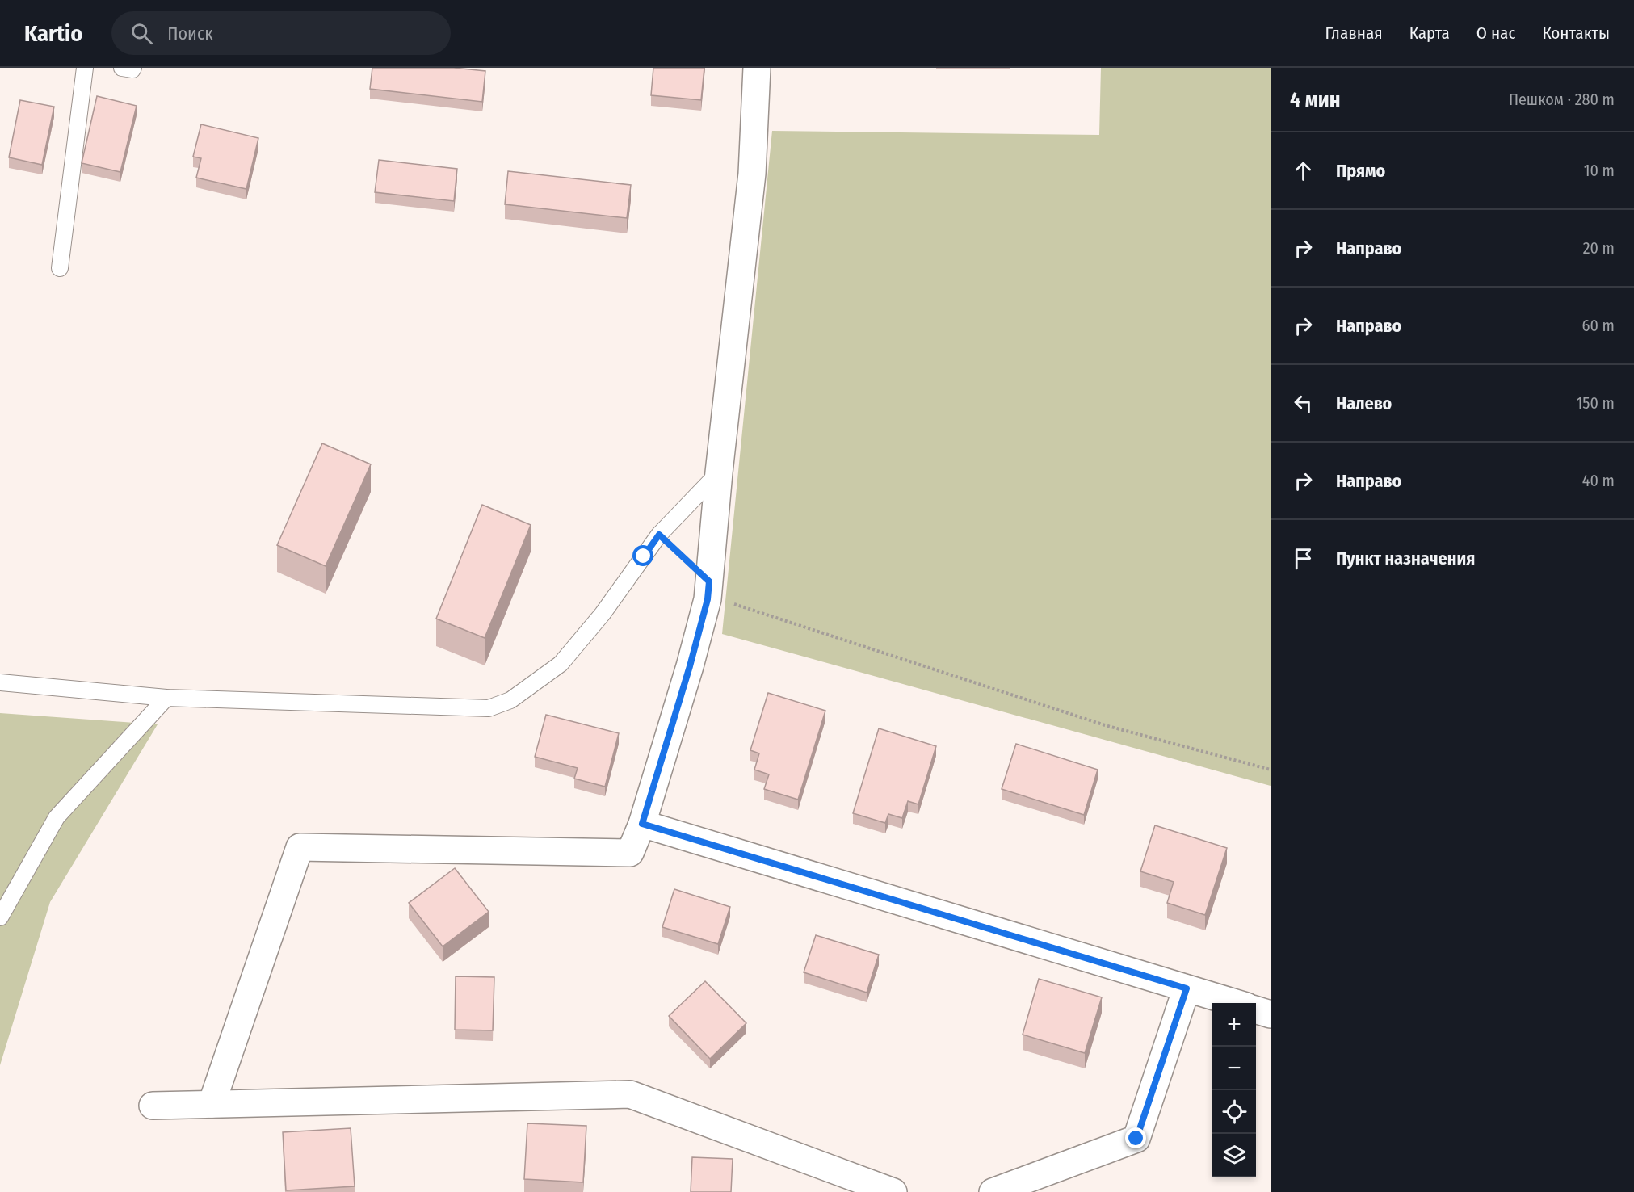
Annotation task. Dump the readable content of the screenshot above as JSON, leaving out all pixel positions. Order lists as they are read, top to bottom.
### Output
{
  "page": {
    "header": "Kartio",
    "search": "Поиск",
    "nav": [
      "Главная",
      "Карта",
      "О нас",
      "Контакты"
    ],
    "heading": ["4 мин", "Пешком · 280 m"],
    "list": [
      ["Прямо", "10 m"],
      ["Направо", "20 m"],
      ["Направо", "60 m"],
      ["Налево", "150 m"],
      ["Направо", "40 m"],
      "Пункт назначения"
    ],
    "map_buttons": ["+", "−"]
  }
}
